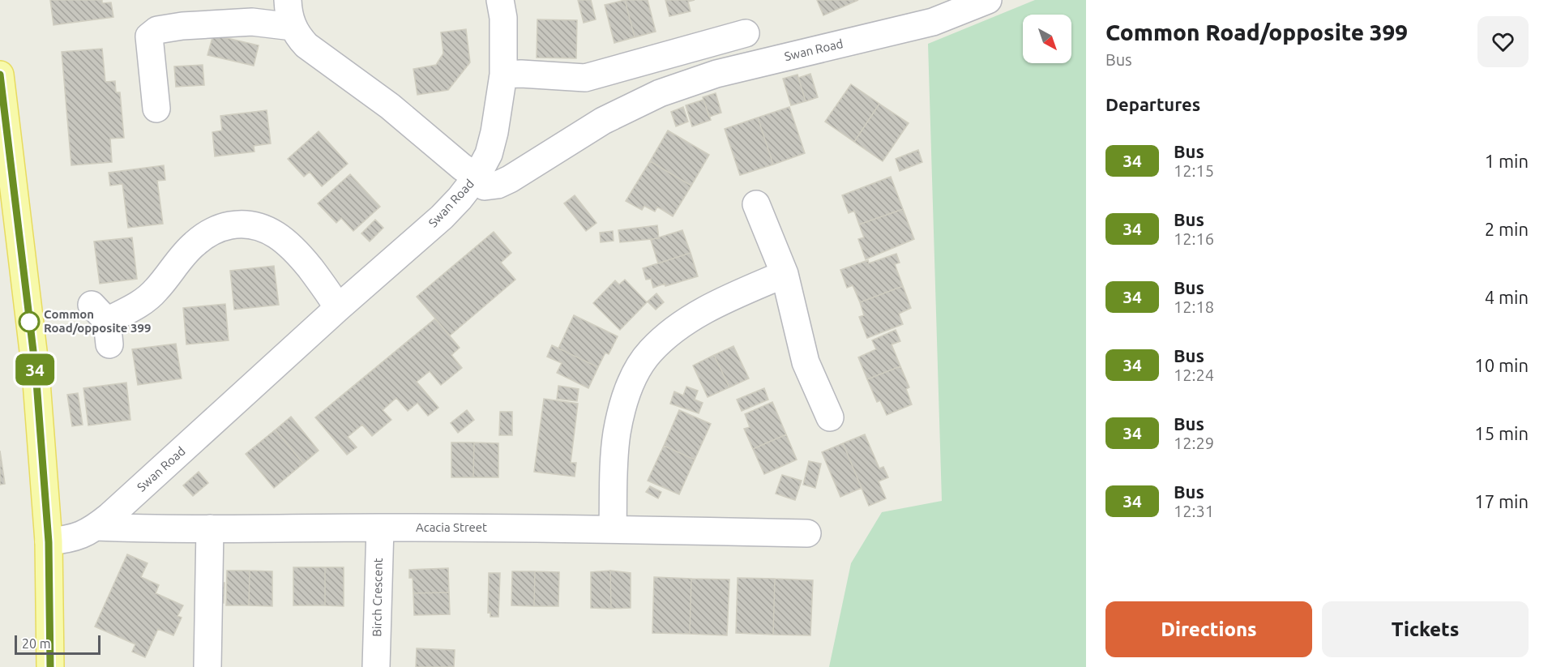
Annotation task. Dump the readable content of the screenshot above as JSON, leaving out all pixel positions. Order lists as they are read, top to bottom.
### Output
{
  "streets": {
    "street": ["Swan Road", "Acacia Street", "Birch Crescent"]
  },
  "crossings": [
    ["Swan Road", "Acacia Street"],
    ["Acacia Street", "Birch Crescent"]
  ],
  "places": ["Common Road/opposite 399"],
  "lines": ["bus line 34"],
  "scale_bar": "20 m",
  "north": "bottom right",
  "page": {
    "on_map": "34",
    "heading": [
      ["Common Road/opposite 399", "Bus"],
      "Departures"
    ],
    "list": [
      {
        "mark": "34",
        "name": "Bus",
        "note": "12:15",
        "value": "1 min"
      },
      {
        "mark": "34",
        "name": "Bus",
        "note": "12:16",
        "value": "2 min"
      },
      {
        "mark": "34",
        "name": "Bus",
        "note": "12:18",
        "value": "4 min"
      },
      {
        "mark": "34",
        "name": "Bus",
        "note": "12:24",
        "value": "10 min"
      },
      {
        "mark": "34",
        "name": "Bus",
        "note": "12:29",
        "value": "15 min"
      },
      {
        "mark": "34",
        "name": "Bus",
        "note": "12:31",
        "value": "17 min"
      }
    ],
    "buttons": ["Directions", "Tickets"],
    "scale": "20 m"
  }
}
